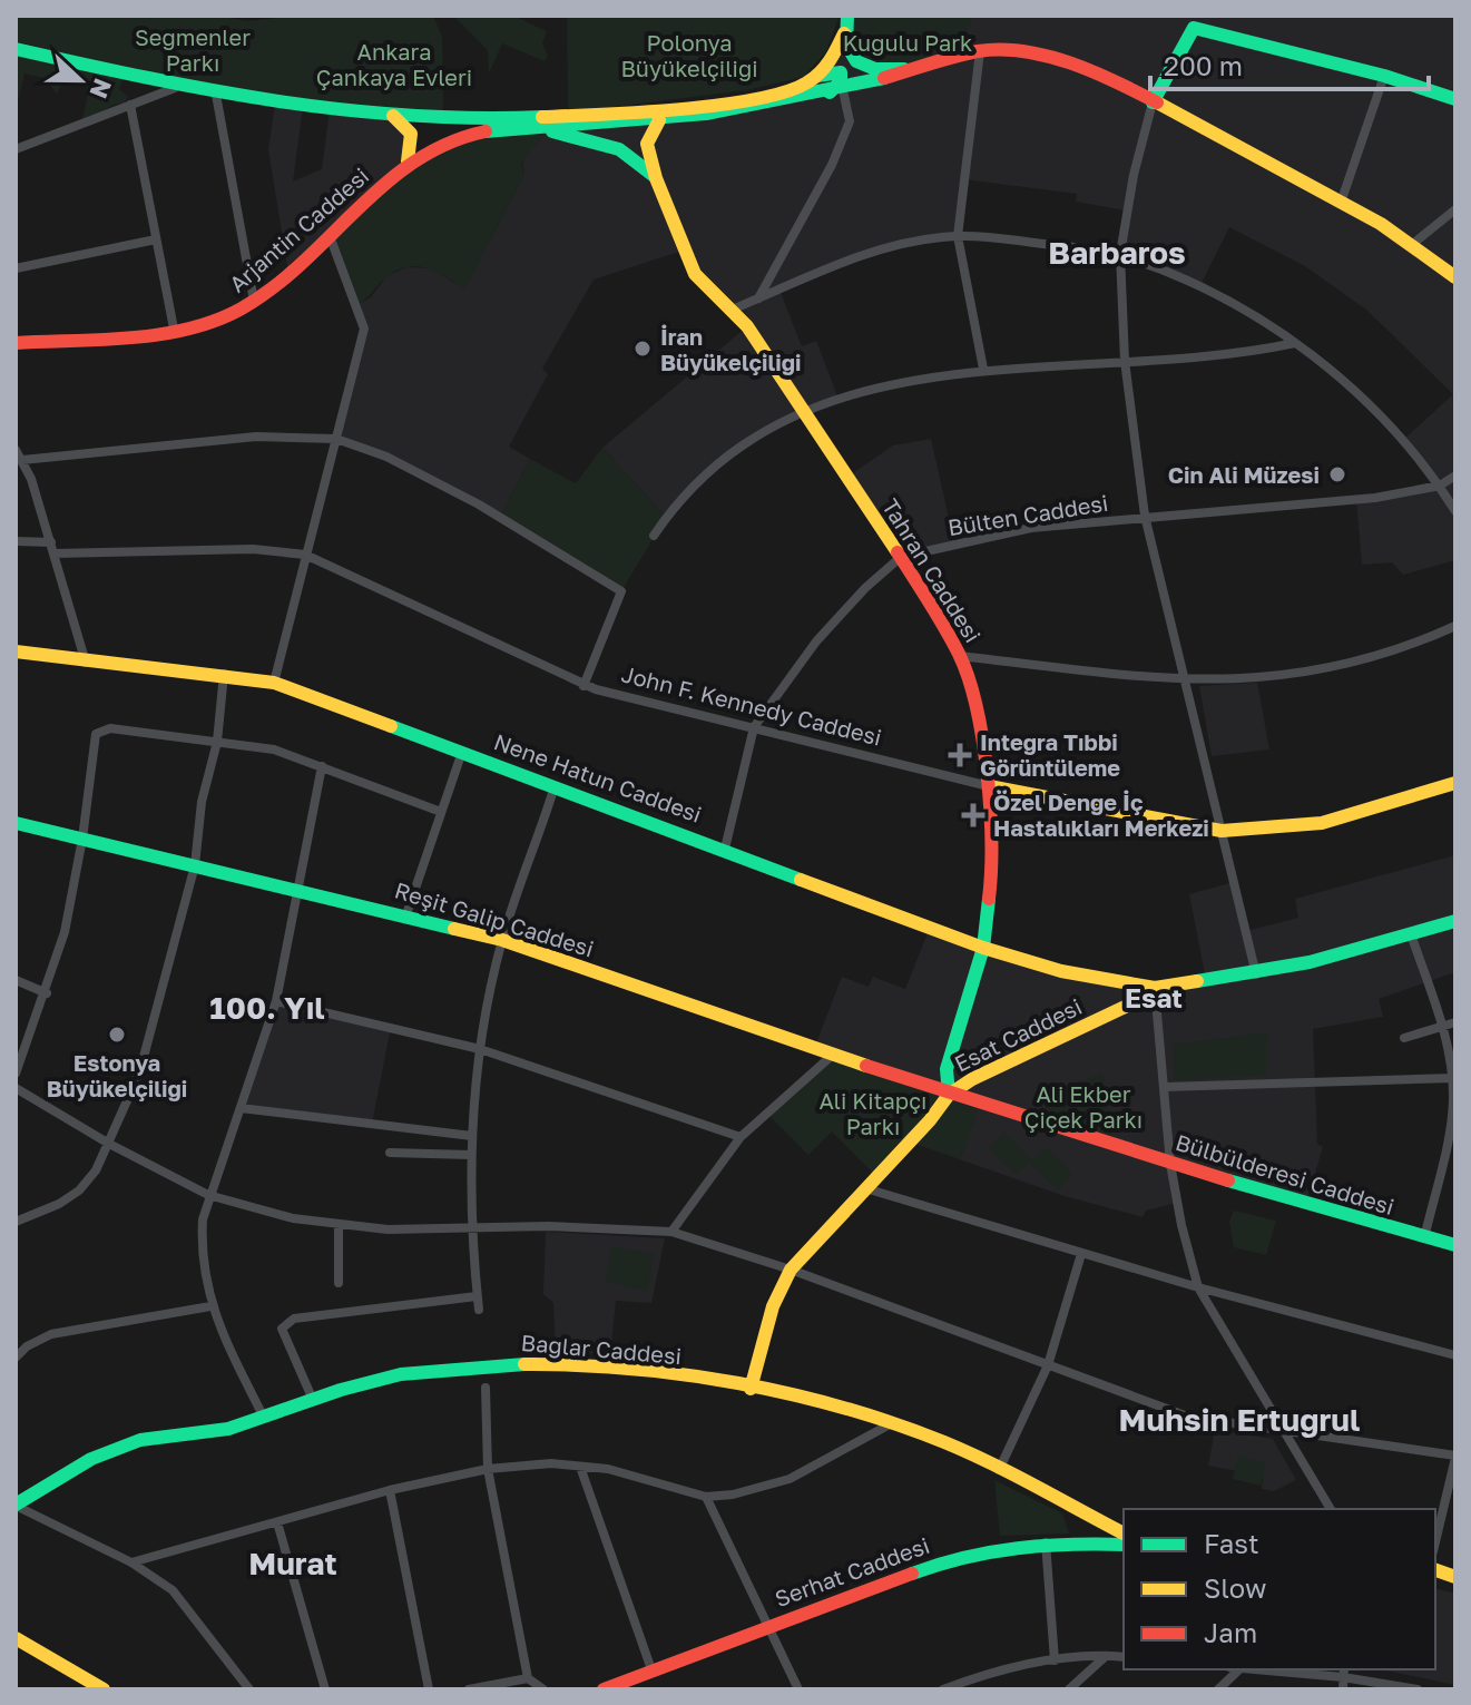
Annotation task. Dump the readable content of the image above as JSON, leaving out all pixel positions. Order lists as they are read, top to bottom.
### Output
{
  "streets": {
    "main road": [
      "Arjantin Caddesi",
      "Tahran Caddesi",
      "John F. Kennedy Caddesi",
      "Nene Hatun Caddesi",
      "Reşit Galip Caddesi",
      "Esat Caddesi",
      "Bülbülderesi Caddesi",
      "Bağlar Caddesi",
      "Serhat Caddesi"
    ],
    "street": ["Bülten Caddesi"]
  },
  "crossings": [
    ["Arjantin Caddesi", "Tahran Caddesi"],
    ["Bülten Caddesi", "Tahran Caddesi"],
    ["Tahran Caddesi", "John F. Kennedy Caddesi"],
    ["Tahran Caddesi", "Nene Hatun Caddesi"],
    ["Tahran Caddesi", "Reşit Galip Caddesi"],
    ["Tahran Caddesi", "Esat Caddesi"],
    ["Tahran Caddesi", "Bülbülderesi Caddesi"],
    ["Nene Hatun Caddesi", "Esat Caddesi"],
    ["Reşit Galip Caddesi", "Esat Caddesi"],
    ["Reşit Galip Caddesi", "Bülbülderesi Caddesi"],
    ["Esat Caddesi", "Bülbülderesi Caddesi"],
    ["Esat Caddesi", "Bağlar Caddesi"]
  ],
  "districts": [
    "Barbaros",
    "Esat",
    "100. Yıl",
    "Muhsin Ertuğrul",
    "Murat"
  ],
  "parks": [
    "Seğmenler Parkı",
    "Polonya Büyükelçiliği",
    "Kuğulu Park",
    "Ankara Çankaya Evleri",
    "Ali Ekber Çiçek Parkı",
    "Ali Kitapçı Parkı"
  ],
  "places": {
    "other": ["İran Büyükelçiliği", "Cin Ali Müzesi", "Estonya Büyükelçiliği"],
    "health": ["Integra Tıbbi Görüntüleme", "Özel Denge İç Hastalıkları Merkezi"]
  },
  "legend": ["Fast", "Slow", "Jam"],
  "scale_bar": "200 m",
  "north": "right"
}
